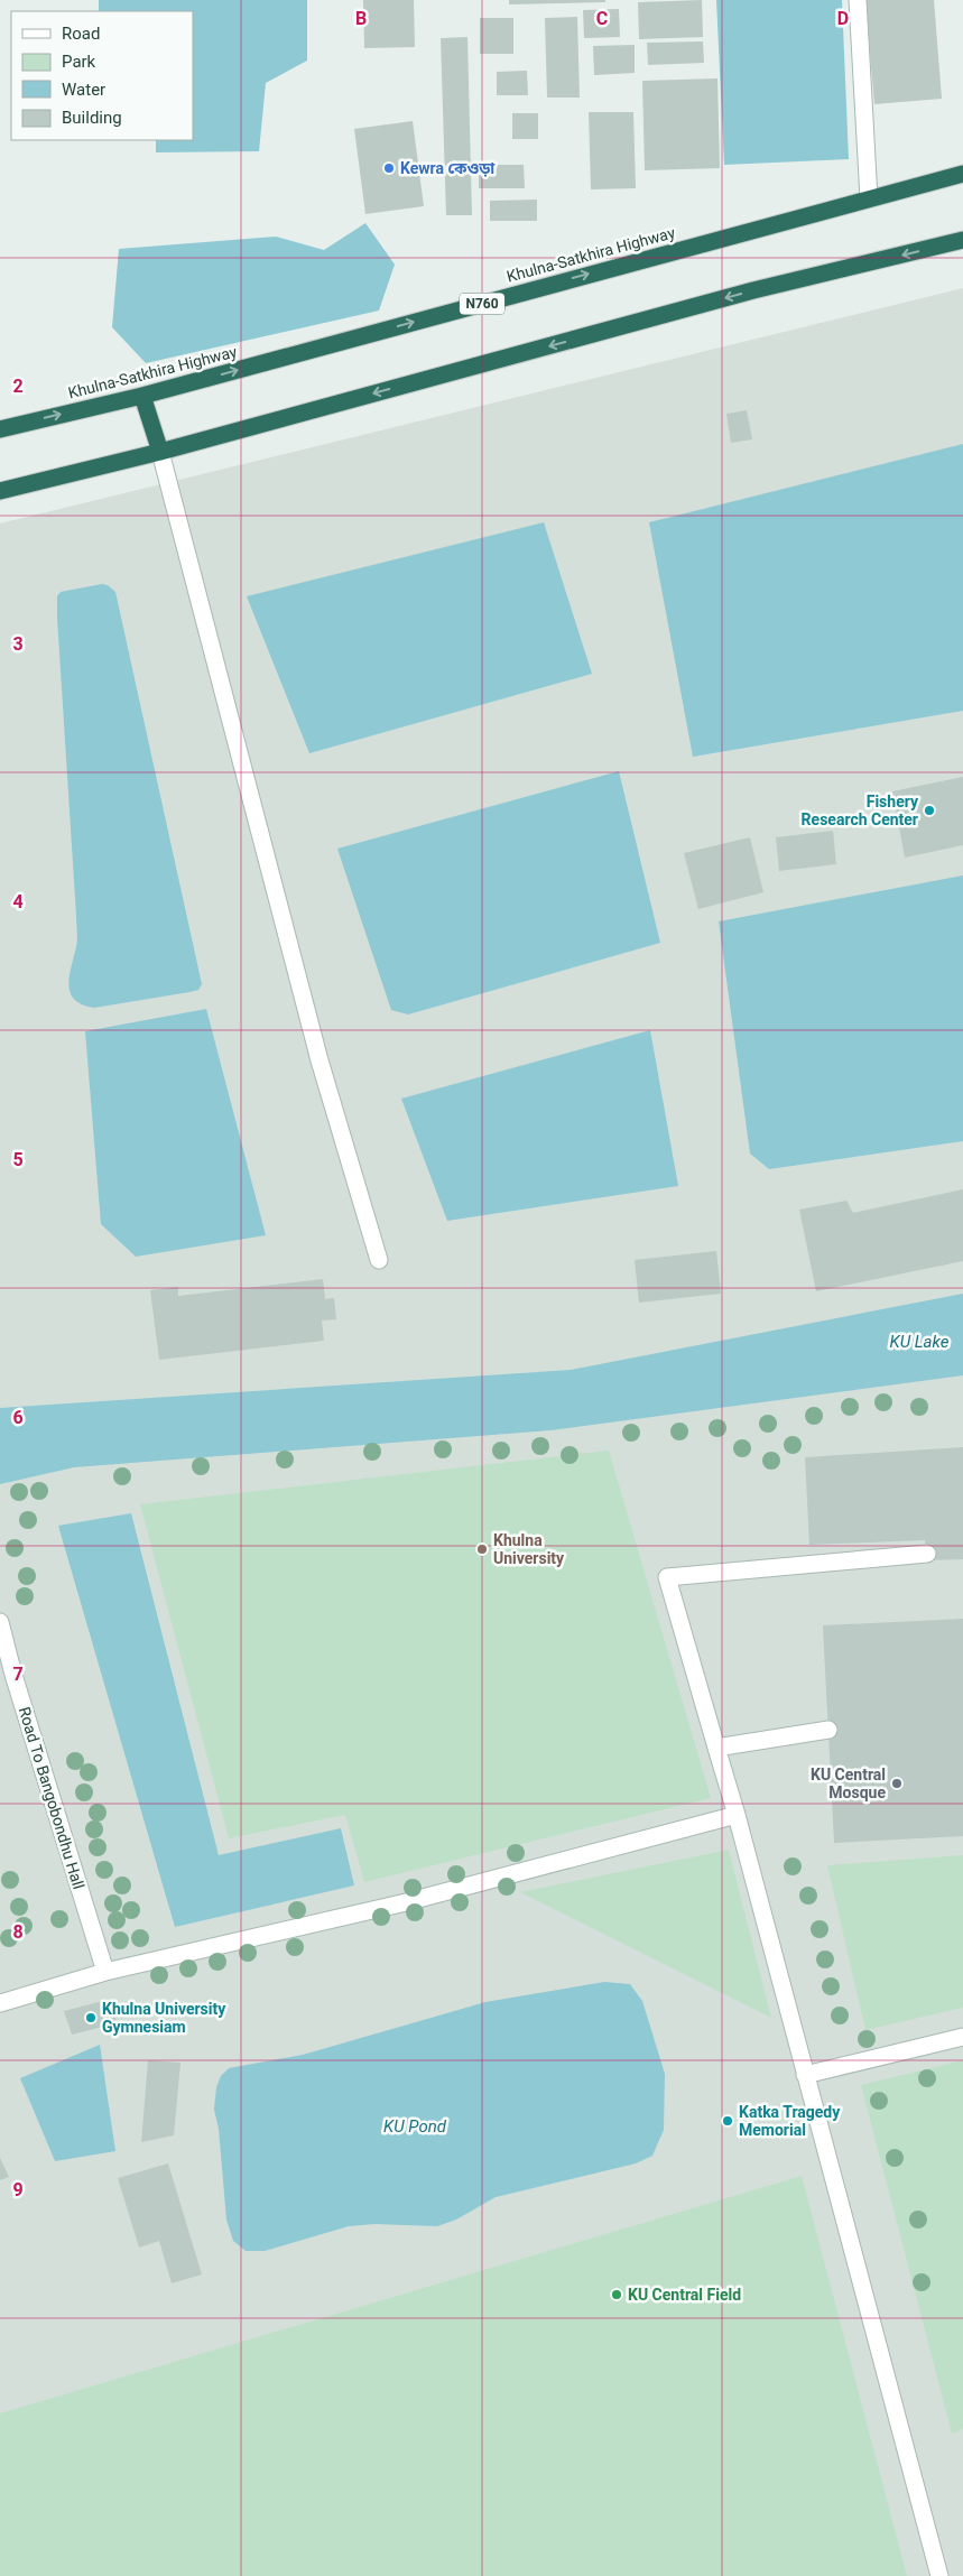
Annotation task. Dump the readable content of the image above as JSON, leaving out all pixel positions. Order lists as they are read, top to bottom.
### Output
{
  "streets": {
    "highway": ["Khulna-Satkhira Highway", "N760"],
    "street": ["Road To Bangobondhu Hall"]
  },
  "water": ["KU Lake", "KU Pond"],
  "places": [
    "Kewra কেওড়া",
    "Fishery Research Center",
    "Khulna University",
    "KU Central Mosque",
    "Khulna University Gymnesiam",
    "Katka Tragedy Memorial",
    "KU Central Field"
  ],
  "legend": [
    "Road",
    "Park",
    "Water",
    "Building"
  ],
  "grid": {
    "columns": ["B", "C", "D"],
    "rows": [
      "2",
      "3",
      "4",
      "5",
      "6",
      "7",
      "8",
      "9"
    ]
  }
}
